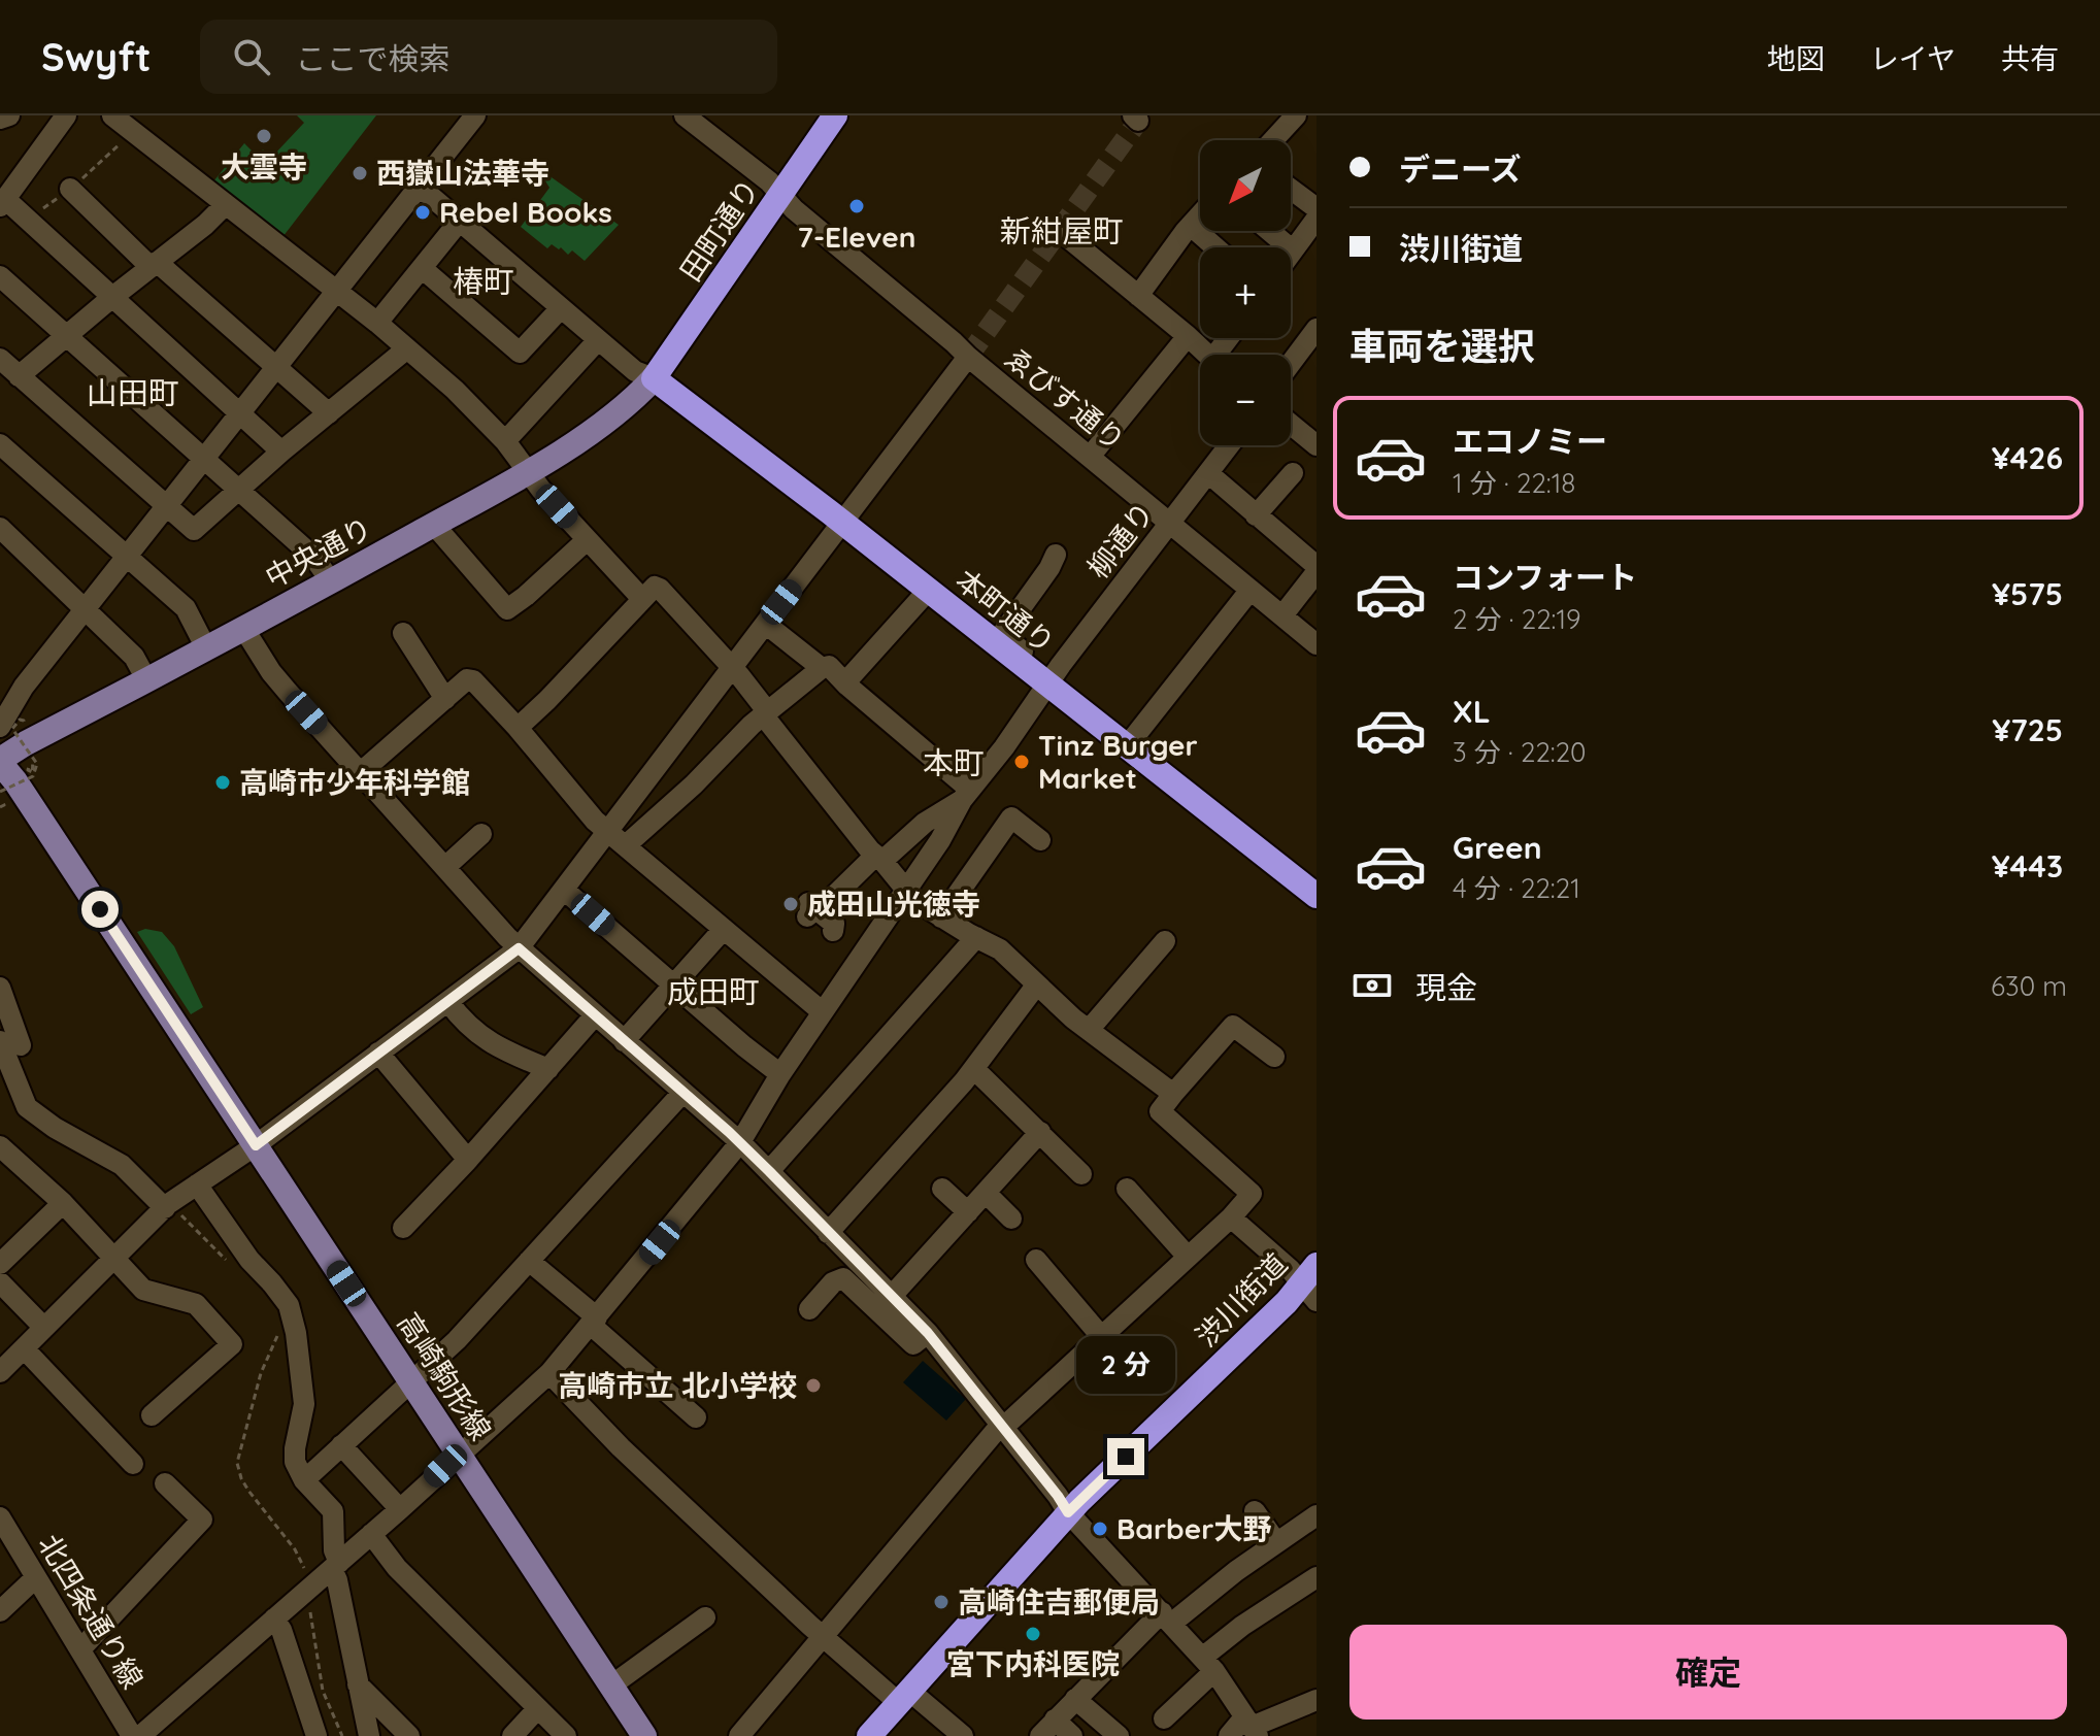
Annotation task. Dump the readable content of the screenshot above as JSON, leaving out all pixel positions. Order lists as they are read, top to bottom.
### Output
{
  "streets": {
    "highway": ["田町通り", "本町通り", "渋川街道"],
    "main road": ["中央通り", "高崎駒形線"],
    "street": ["ゑびす通り", "柳通り", "北四条通り線"]
  },
  "crossings": [
    ["田町通り", "ゑびす通り"],
    ["田町通り", "中央通り"],
    ["田町通り", "本町通り"],
    ["ゑびす通り", "柳通り"],
    ["柳通り", "本町通り"],
    ["中央通り", "本町通り"],
    ["中央通り", "高崎駒形線"]
  ],
  "districts": [
    "新紺屋町",
    "椿町",
    "山田町",
    "本町",
    "成田町"
  ],
  "places": [
    "大雲寺",
    "西嶽山法華寺",
    "7-Eleven",
    "Rebel Books",
    "Tinz Burger Market",
    "高崎市少年科学館",
    "成田山光徳寺",
    "高崎市立 北小学校",
    "Barber大野",
    "高崎住吉郵便局",
    "宮下内科医院"
  ],
  "north": "bottom left",
  "page": {
    "header": "Swyft",
    "search": "ここで検索",
    "nav": ["地図", "レイヤ", "共有"],
    "banner": ["デニーズ", "渋川街道"],
    "map_buttons": ["+", "−"],
    "heading": "車両を選択",
    "list": [
      {
        "name": "エコノミー",
        "note": "1 分 · 22:18",
        "value": "¥426"
      },
      {
        "name": "コンフォート",
        "note": "2 分 · 22:19",
        "value": "¥575"
      },
      {
        "name": "XL",
        "note": "3 分 · 22:20",
        "value": "¥725"
      },
      {
        "name": "Green",
        "note": "4 分 · 22:21",
        "value": "¥443"
      }
    ],
    "pay": ["現金", "630 m"],
    "bubble": "2 分",
    "buttons": "確定"
  }
}
